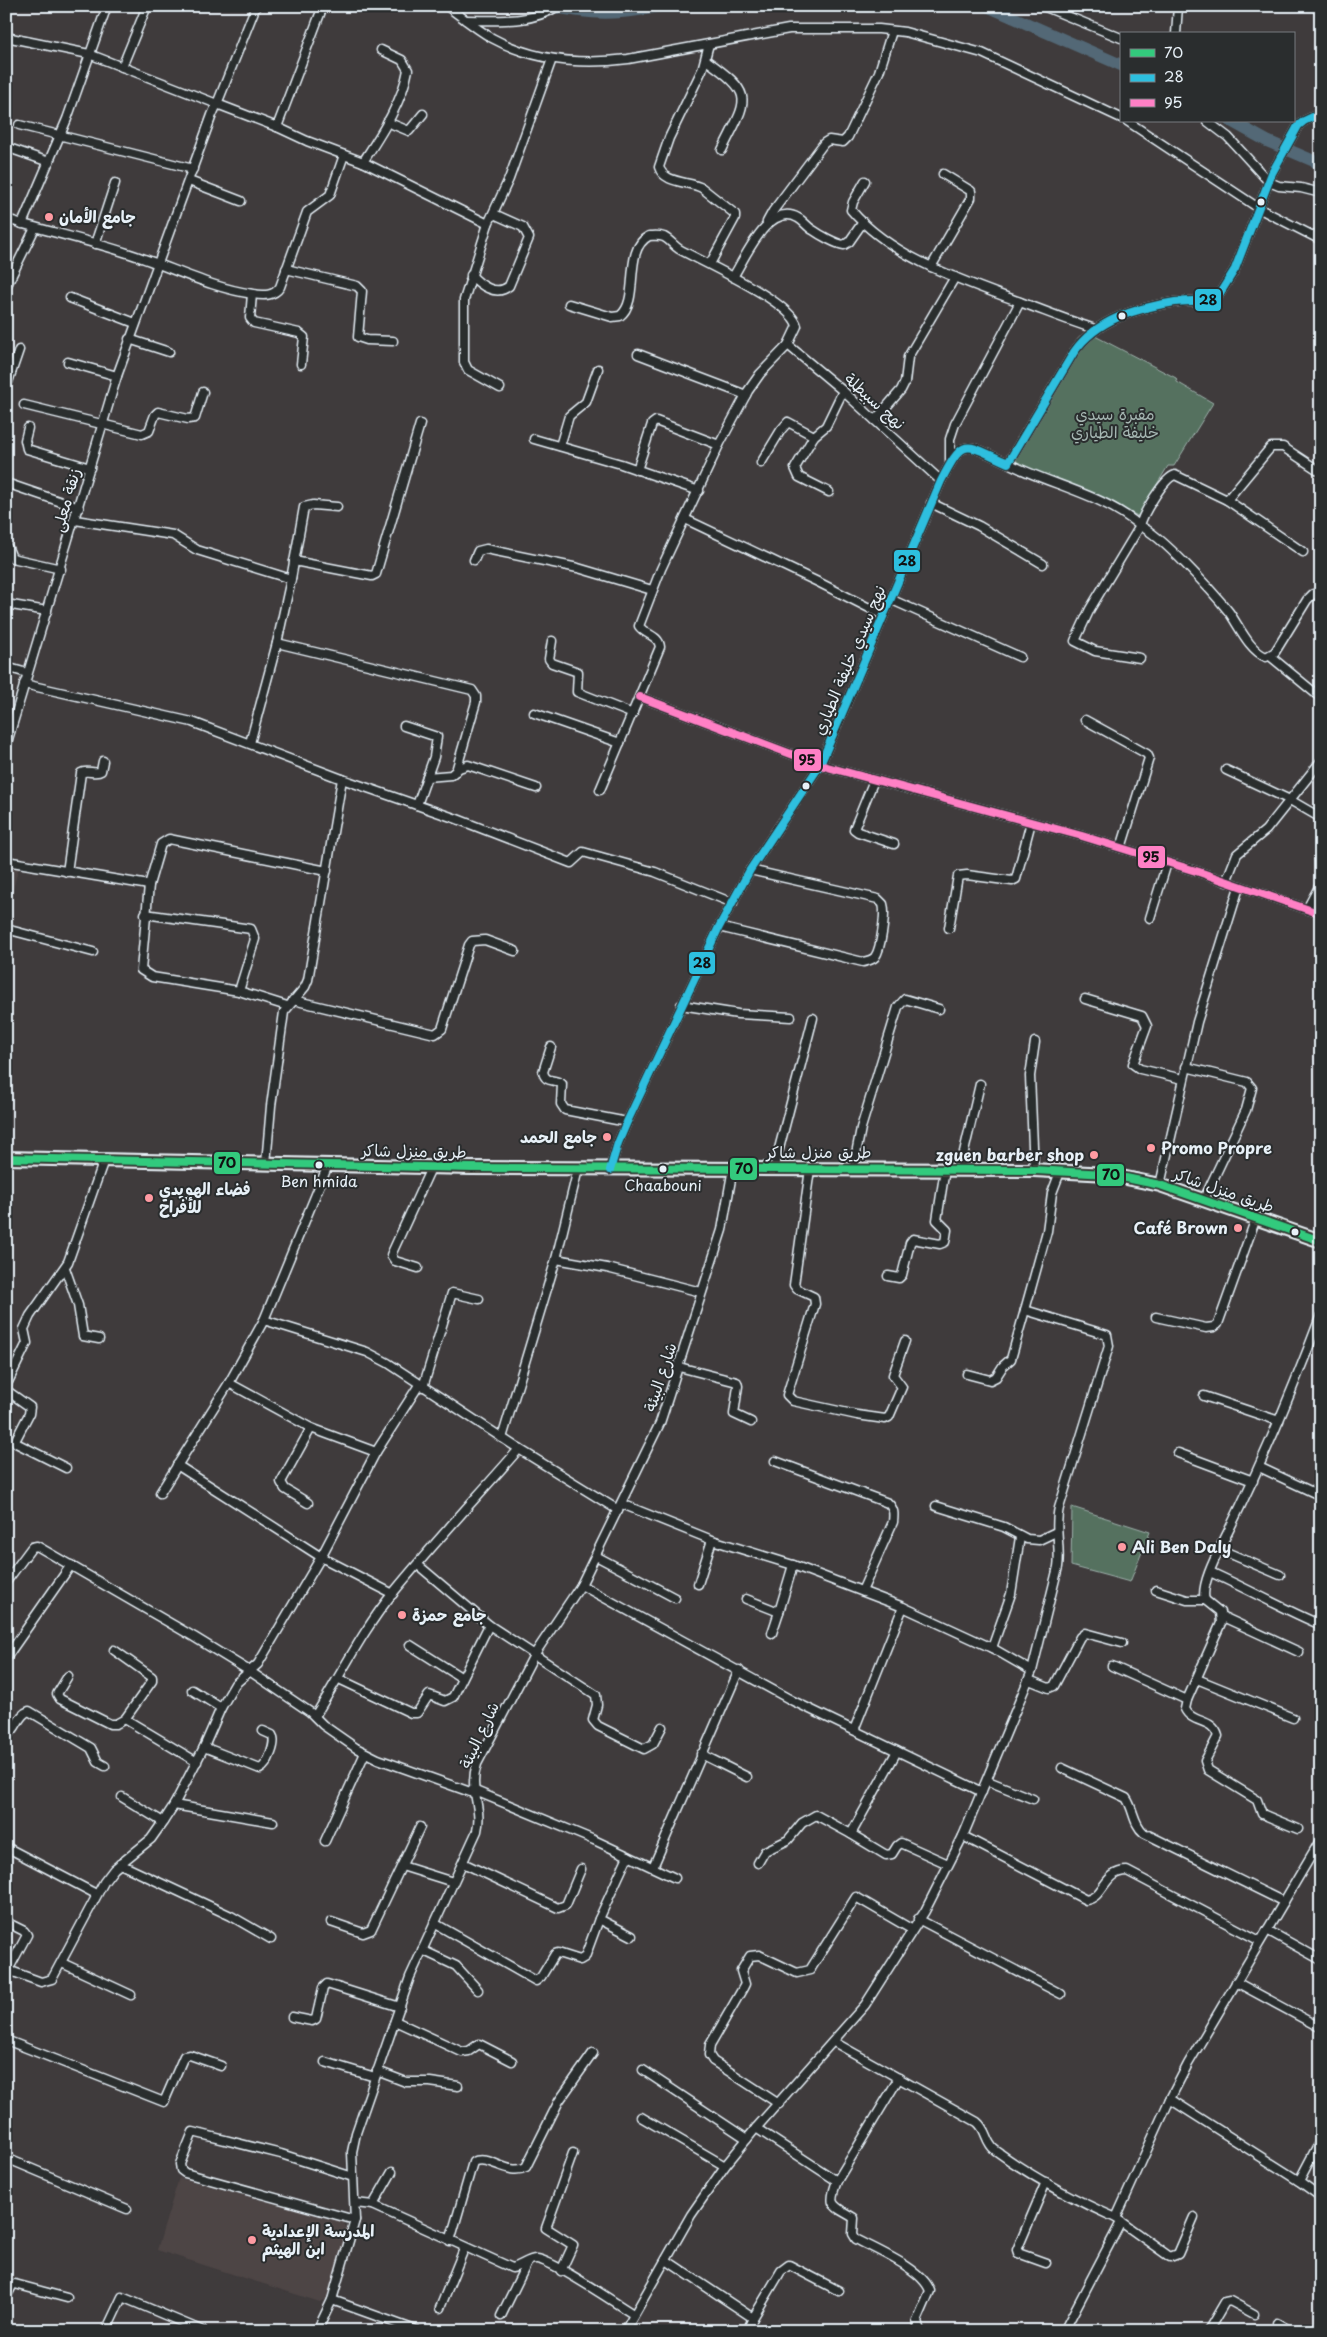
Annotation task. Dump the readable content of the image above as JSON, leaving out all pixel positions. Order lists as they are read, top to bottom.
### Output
{
  "streets": {
    "main road": ["طريق منزل شاكر"],
    "street": [
      "نهج سبيطلة",
      "زنقة معلى",
      "نهج سيدي خليفة الطياري",
      "شارع البيئة"
    ]
  },
  "crossings": [
    ["نهج سبيطلة", "نهج سيدي خليفة الطياري"],
    ["نهج سيدي خليفة الطياري", "طريق منزل شاكر"],
    ["طريق منزل شاكر", "شارع البيئة"]
  ],
  "parks": ["مقبرة سيدي خليفة الطياري"],
  "places": [
    "جامع الأمان",
    "جامع الحمد",
    "Promo Propre",
    "zguen barber shop",
    "Ben hmida",
    "Chaabouni",
    "فضاء الهويدي للأفراح",
    "Café Brown",
    "Ali Ben Daly",
    "جامع حمزة",
    "المدرسة الإعدادية ابن الهيثم"
  ],
  "lines": ["transit line 28", "transit line 95", "transit line 70"],
  "legend": ["70", "28", "95"]
}
